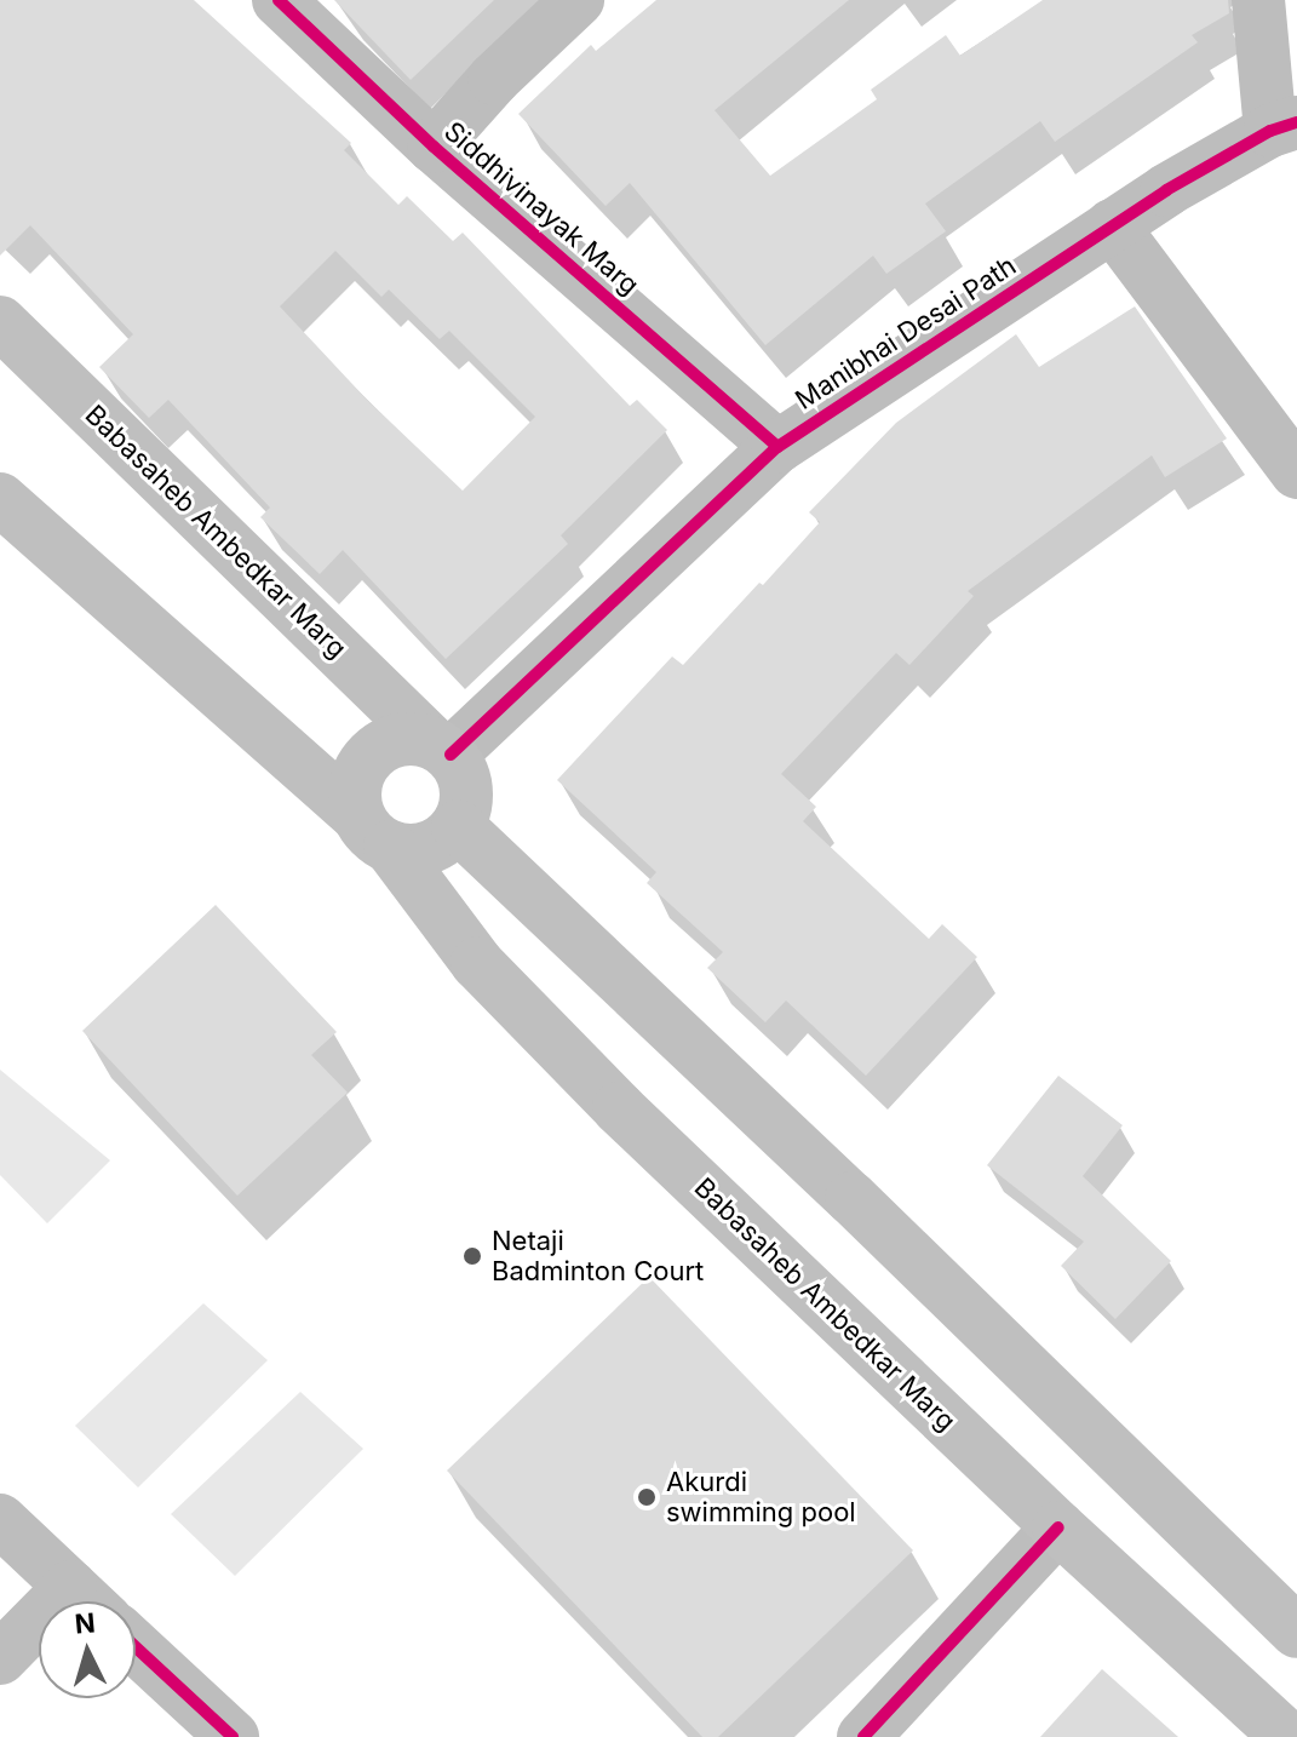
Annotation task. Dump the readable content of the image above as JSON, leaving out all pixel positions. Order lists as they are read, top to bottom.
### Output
{
  "streets": {
    "main road": ["Babasaheb Ambedkar Marg"],
    "street": ["Siddhivinayak Marg", "Manibhai Desai Path"]
  },
  "crossings": [
    ["Siddhivinayak Marg", "Manibhai Desai Path"],
    ["Manibhai Desai Path", "Babasaheb Ambedkar Marg"]
  ],
  "places": ["Netaji Badminton Court", "Akurdi swimming pool"],
  "north": "top"
}
